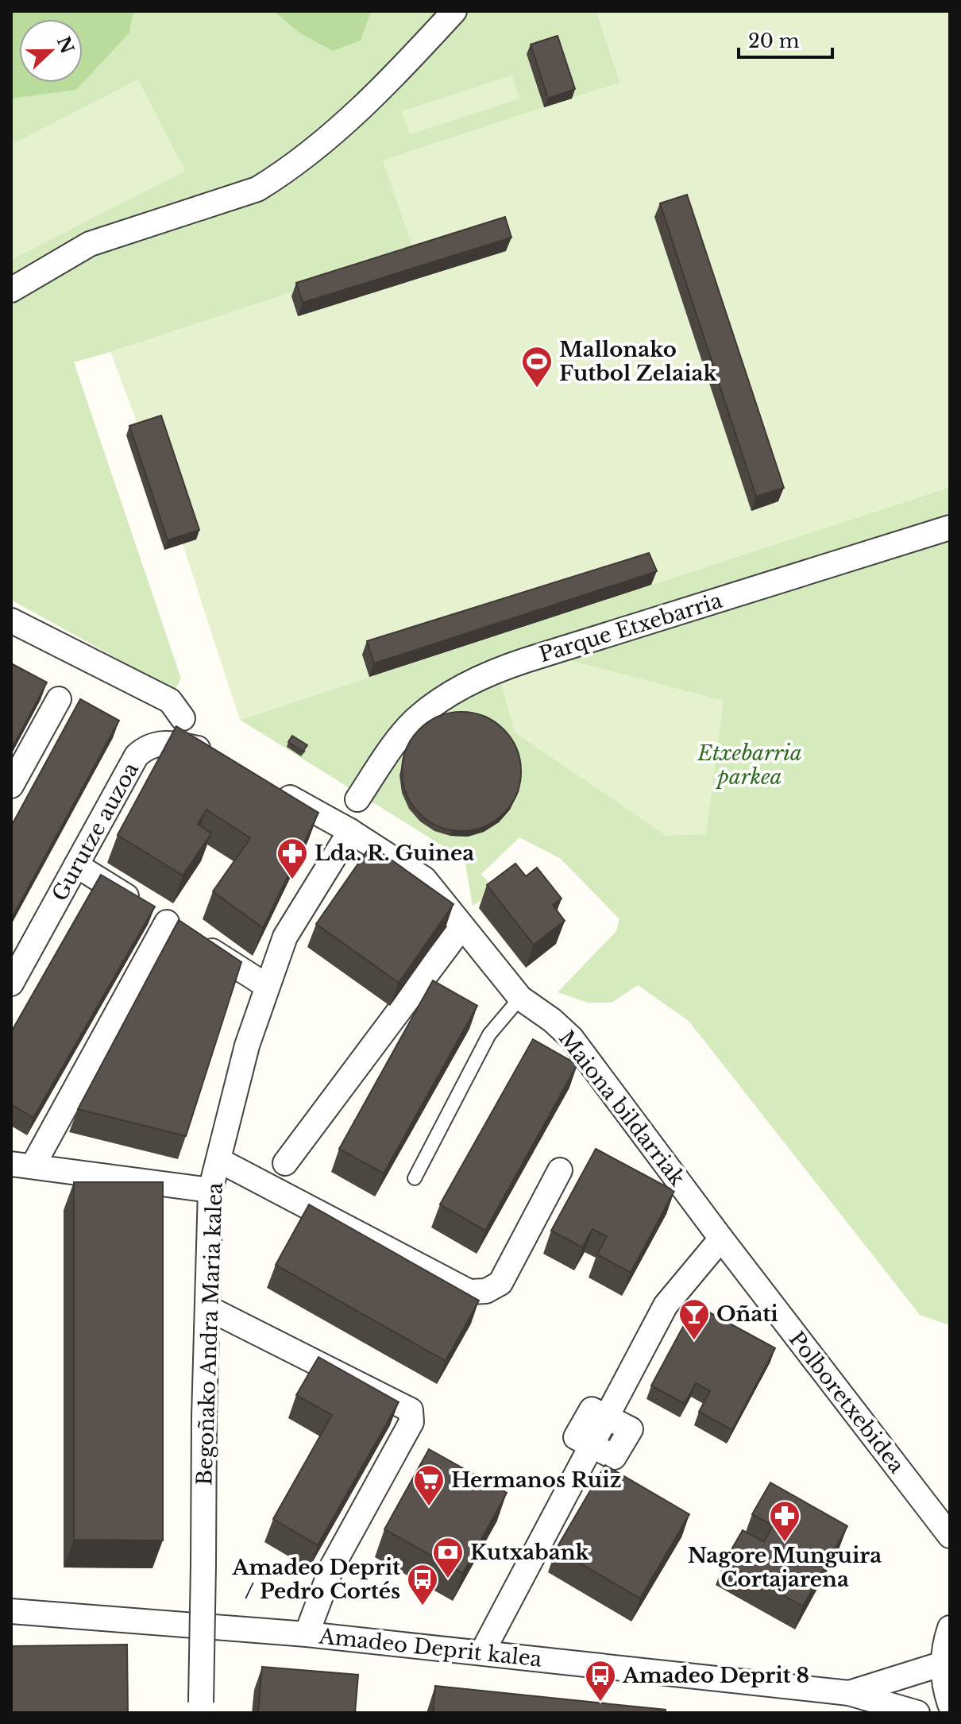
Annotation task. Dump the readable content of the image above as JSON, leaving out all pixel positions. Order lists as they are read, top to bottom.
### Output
{
  "streets": {
    "street": [
      "Parque Etxebarria",
      "Gurutze auzoa",
      "Maiona bildarriak",
      "Begoñako Andra Maria kalea",
      "Polboretxebidea",
      "Amadeo Deprit kalea"
    ]
  },
  "crossings": [
    ["Maiona bildarriak", "Begoñako Andra Maria kalea"],
    ["Maiona bildarriak", "Polboretxebidea"]
  ],
  "parks": ["Etxebarria parkea"],
  "places": {
    "sports": ["Mallonako Futbol Zelaiak"],
    "pharmacy": ["Lda. R. Guinea", "Nagore Munguira Cortajarena"],
    "bar": ["Oñati"],
    "supermarket": ["Hermanos Ruiz"],
    "bank": ["Kutxabank"],
    "bus stop": ["Amadeo Deprit / Pedro Cortés", "Amadeo Deprit 8"]
  },
  "scale_bar": "20 m",
  "north": "right"
}
